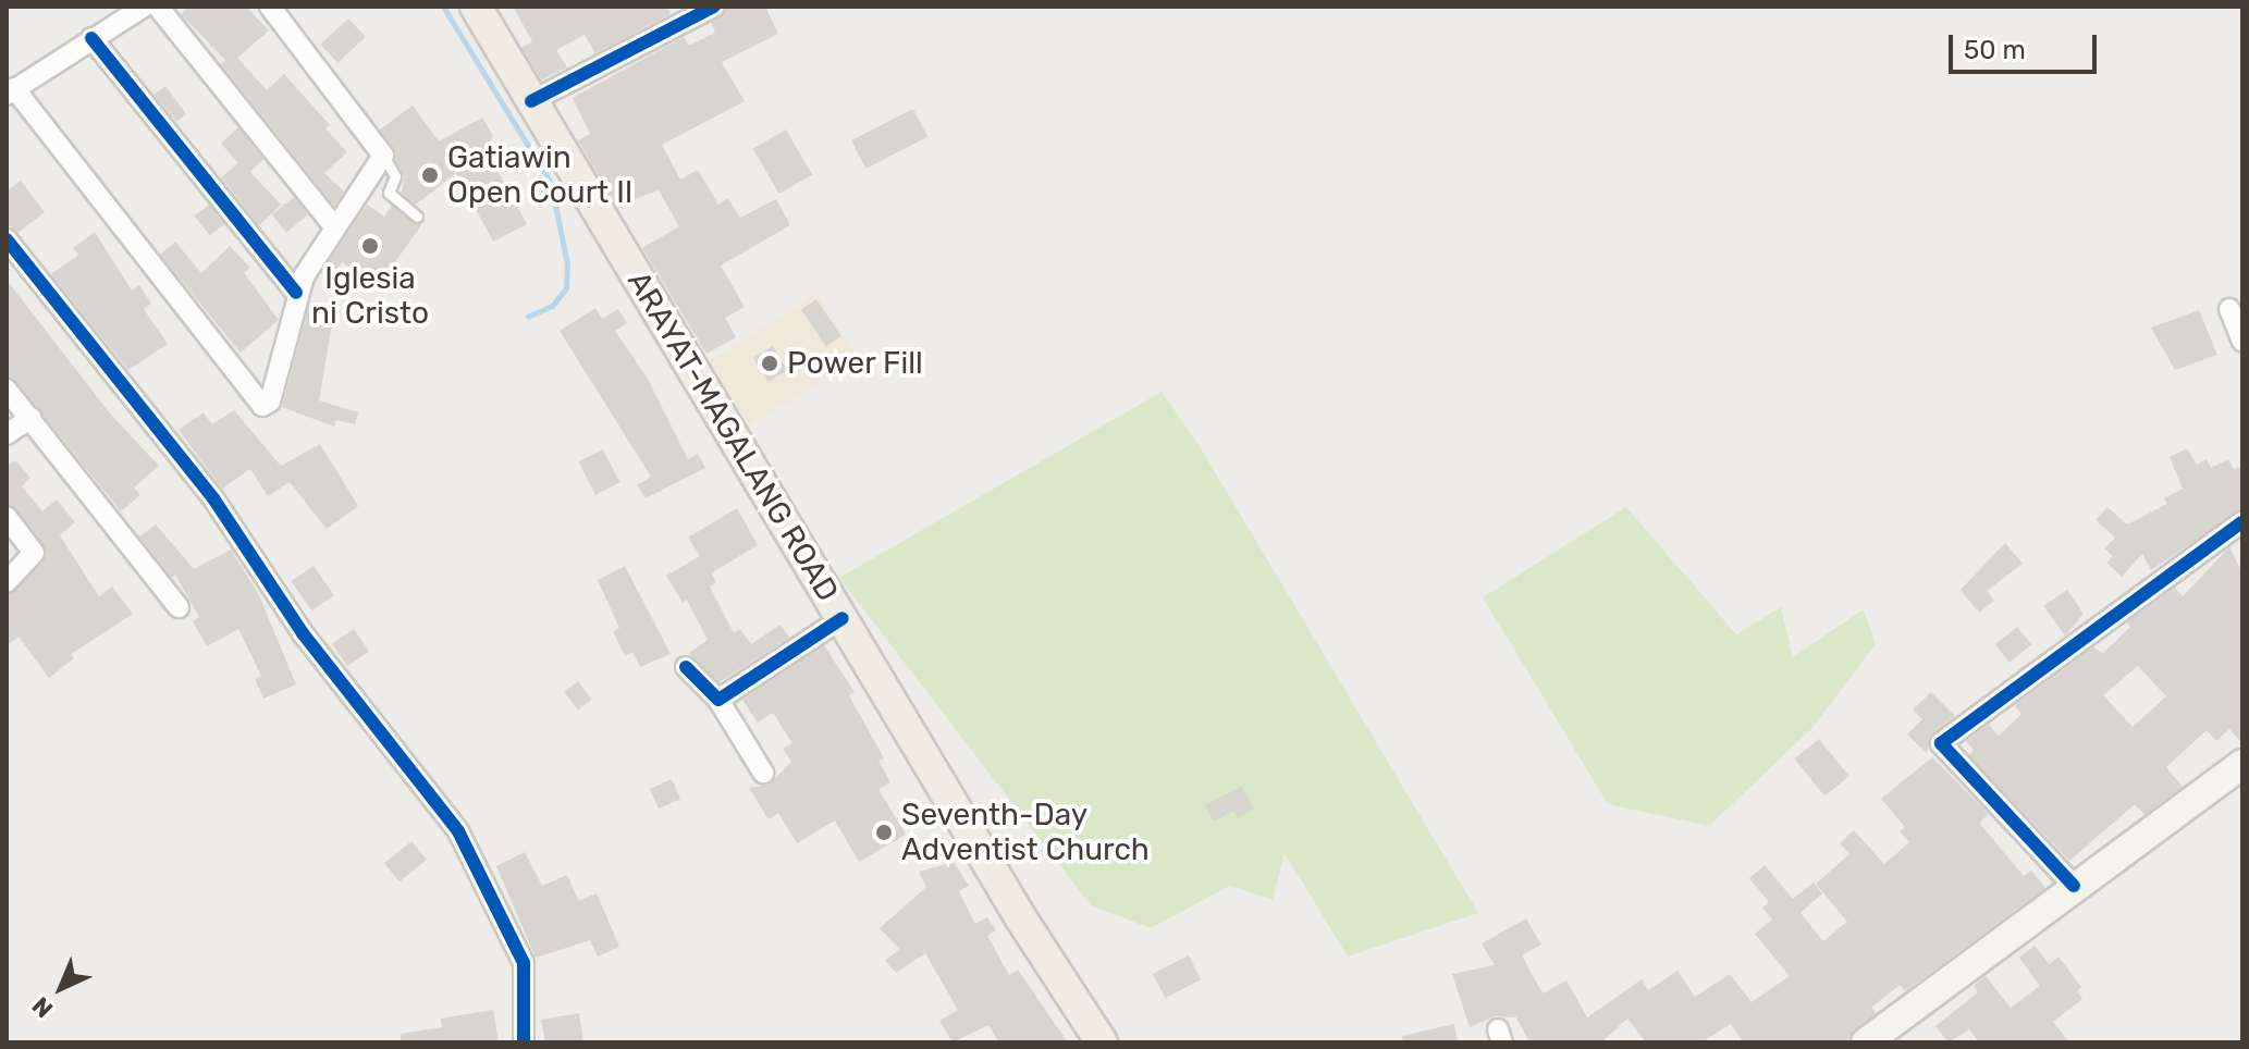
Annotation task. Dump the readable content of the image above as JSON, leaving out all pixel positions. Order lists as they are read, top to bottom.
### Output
{
  "streets": {
    "main road": ["ARAYAT-MAGALANG ROAD"]
  },
  "places": [
    "Gatiawin Open Court II",
    "Iglesia ni Cristo",
    "Power Fill",
    "Seventh-Day Adventist Church"
  ],
  "scale_bar": "50 m",
  "north": "bottom left"
}
